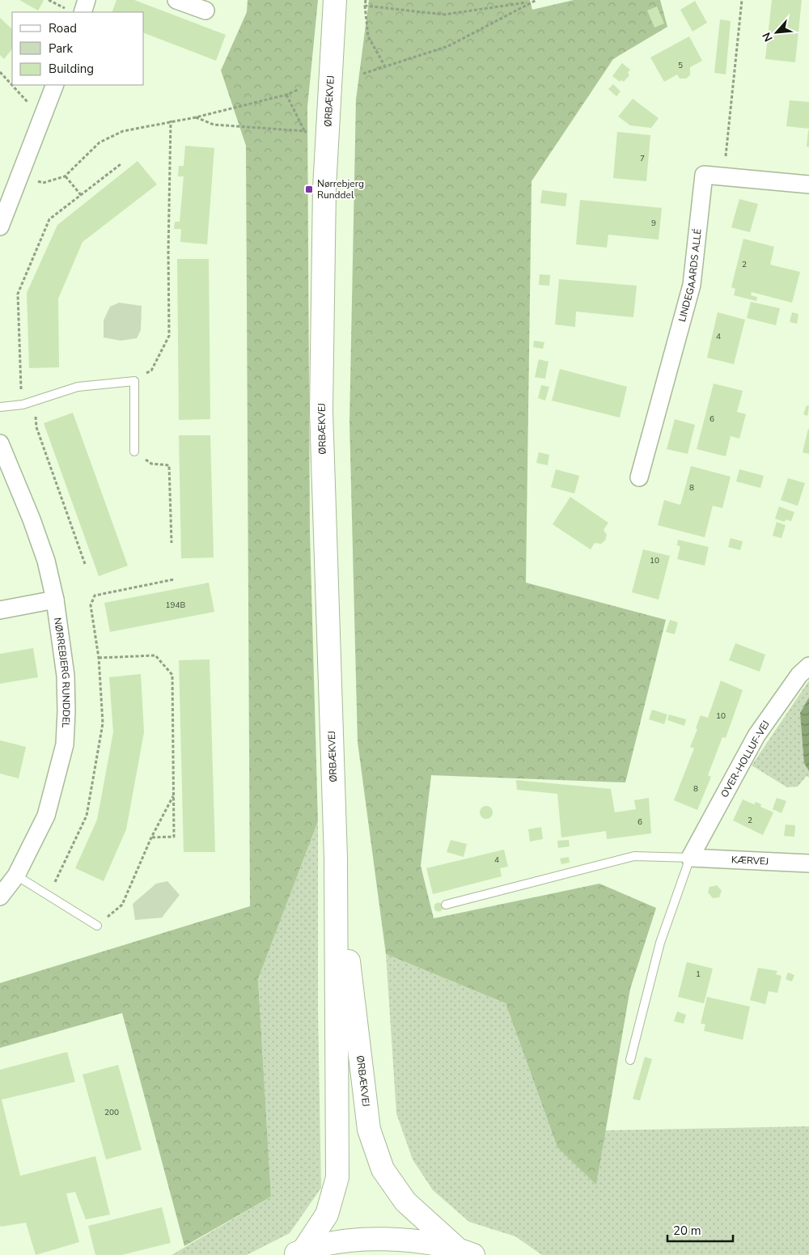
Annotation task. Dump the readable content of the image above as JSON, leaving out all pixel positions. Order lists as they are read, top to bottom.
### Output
{
  "streets": {
    "main road": ["ØRBÆKVEJ"],
    "street": [
      "LINDEGAARDS ALLÉ",
      "NØRREBJERG RUNDDEL",
      "OVER-HOLLUF-VEJ",
      "KÆRVEJ"
    ]
  },
  "crossings": [
    ["OVER-HOLLUF-VEJ", "KÆRVEJ"]
  ],
  "places": {
    "transit": ["Nørrebjerg Runddel"]
  },
  "house_numbers": [
    "5",
    "7",
    "9",
    "2",
    "4",
    "6",
    "8",
    "10",
    "194B",
    "10",
    "8",
    "2",
    "6",
    "4",
    "1",
    "200"
  ],
  "legend": ["Road", "Park", "Building"],
  "scale_bar": "20 m",
  "north": "bottom left"
}
